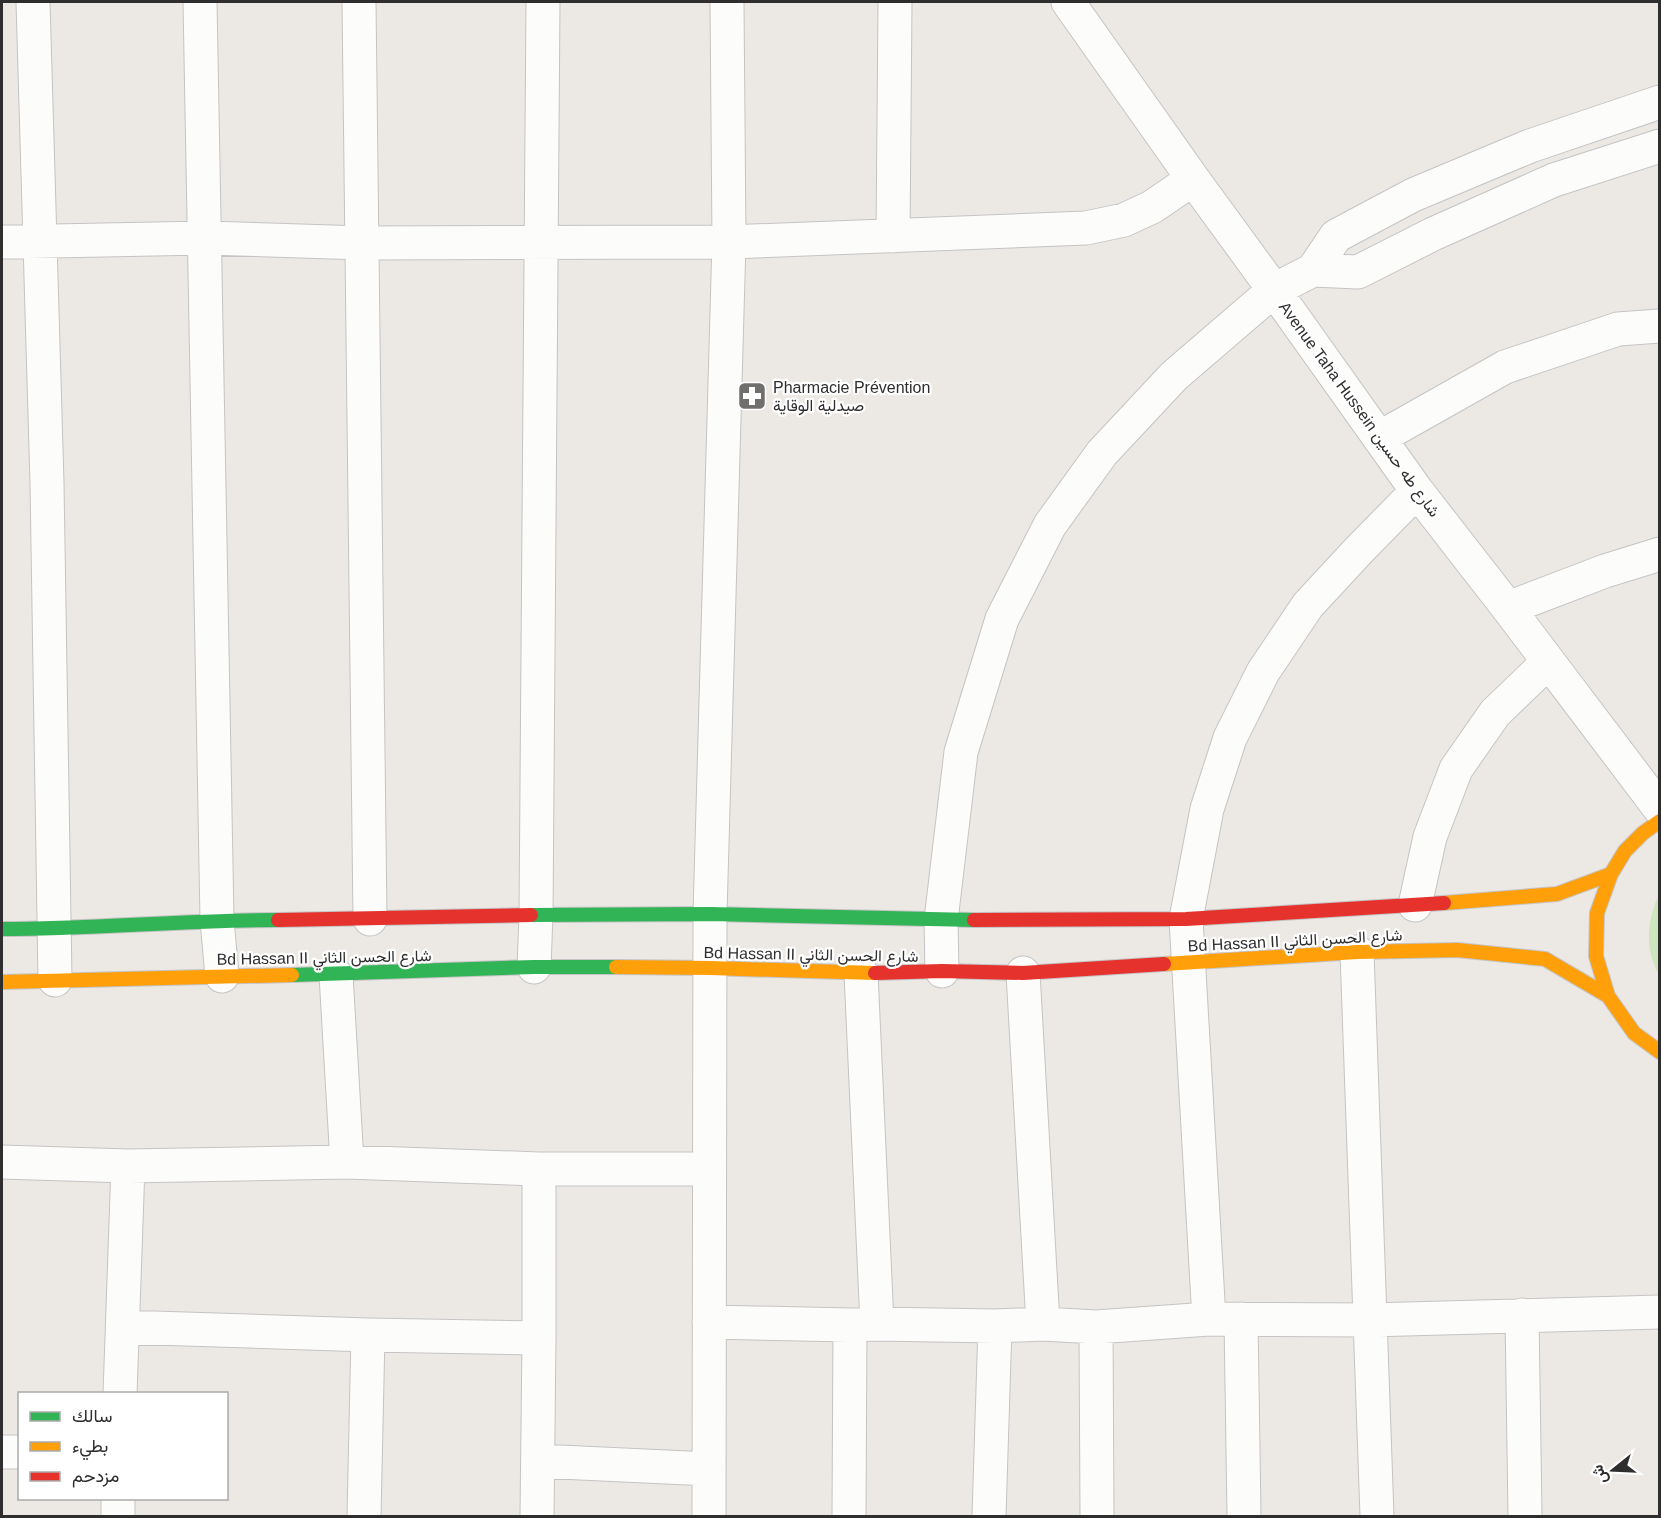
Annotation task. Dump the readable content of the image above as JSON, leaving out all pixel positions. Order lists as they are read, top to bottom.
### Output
{
  "streets": {
    "street": ["Avenue Taha Hussein شارع طه حسين", "Bd Hassan II شارع الحسن الثاني"]
  },
  "places": {
    "pharmacy": ["Pharmacie Prévention صيدلية الوقاية"]
  },
  "legend": ["سالك", "بطيء", "مزدحم"],
  "north": "left"
}
